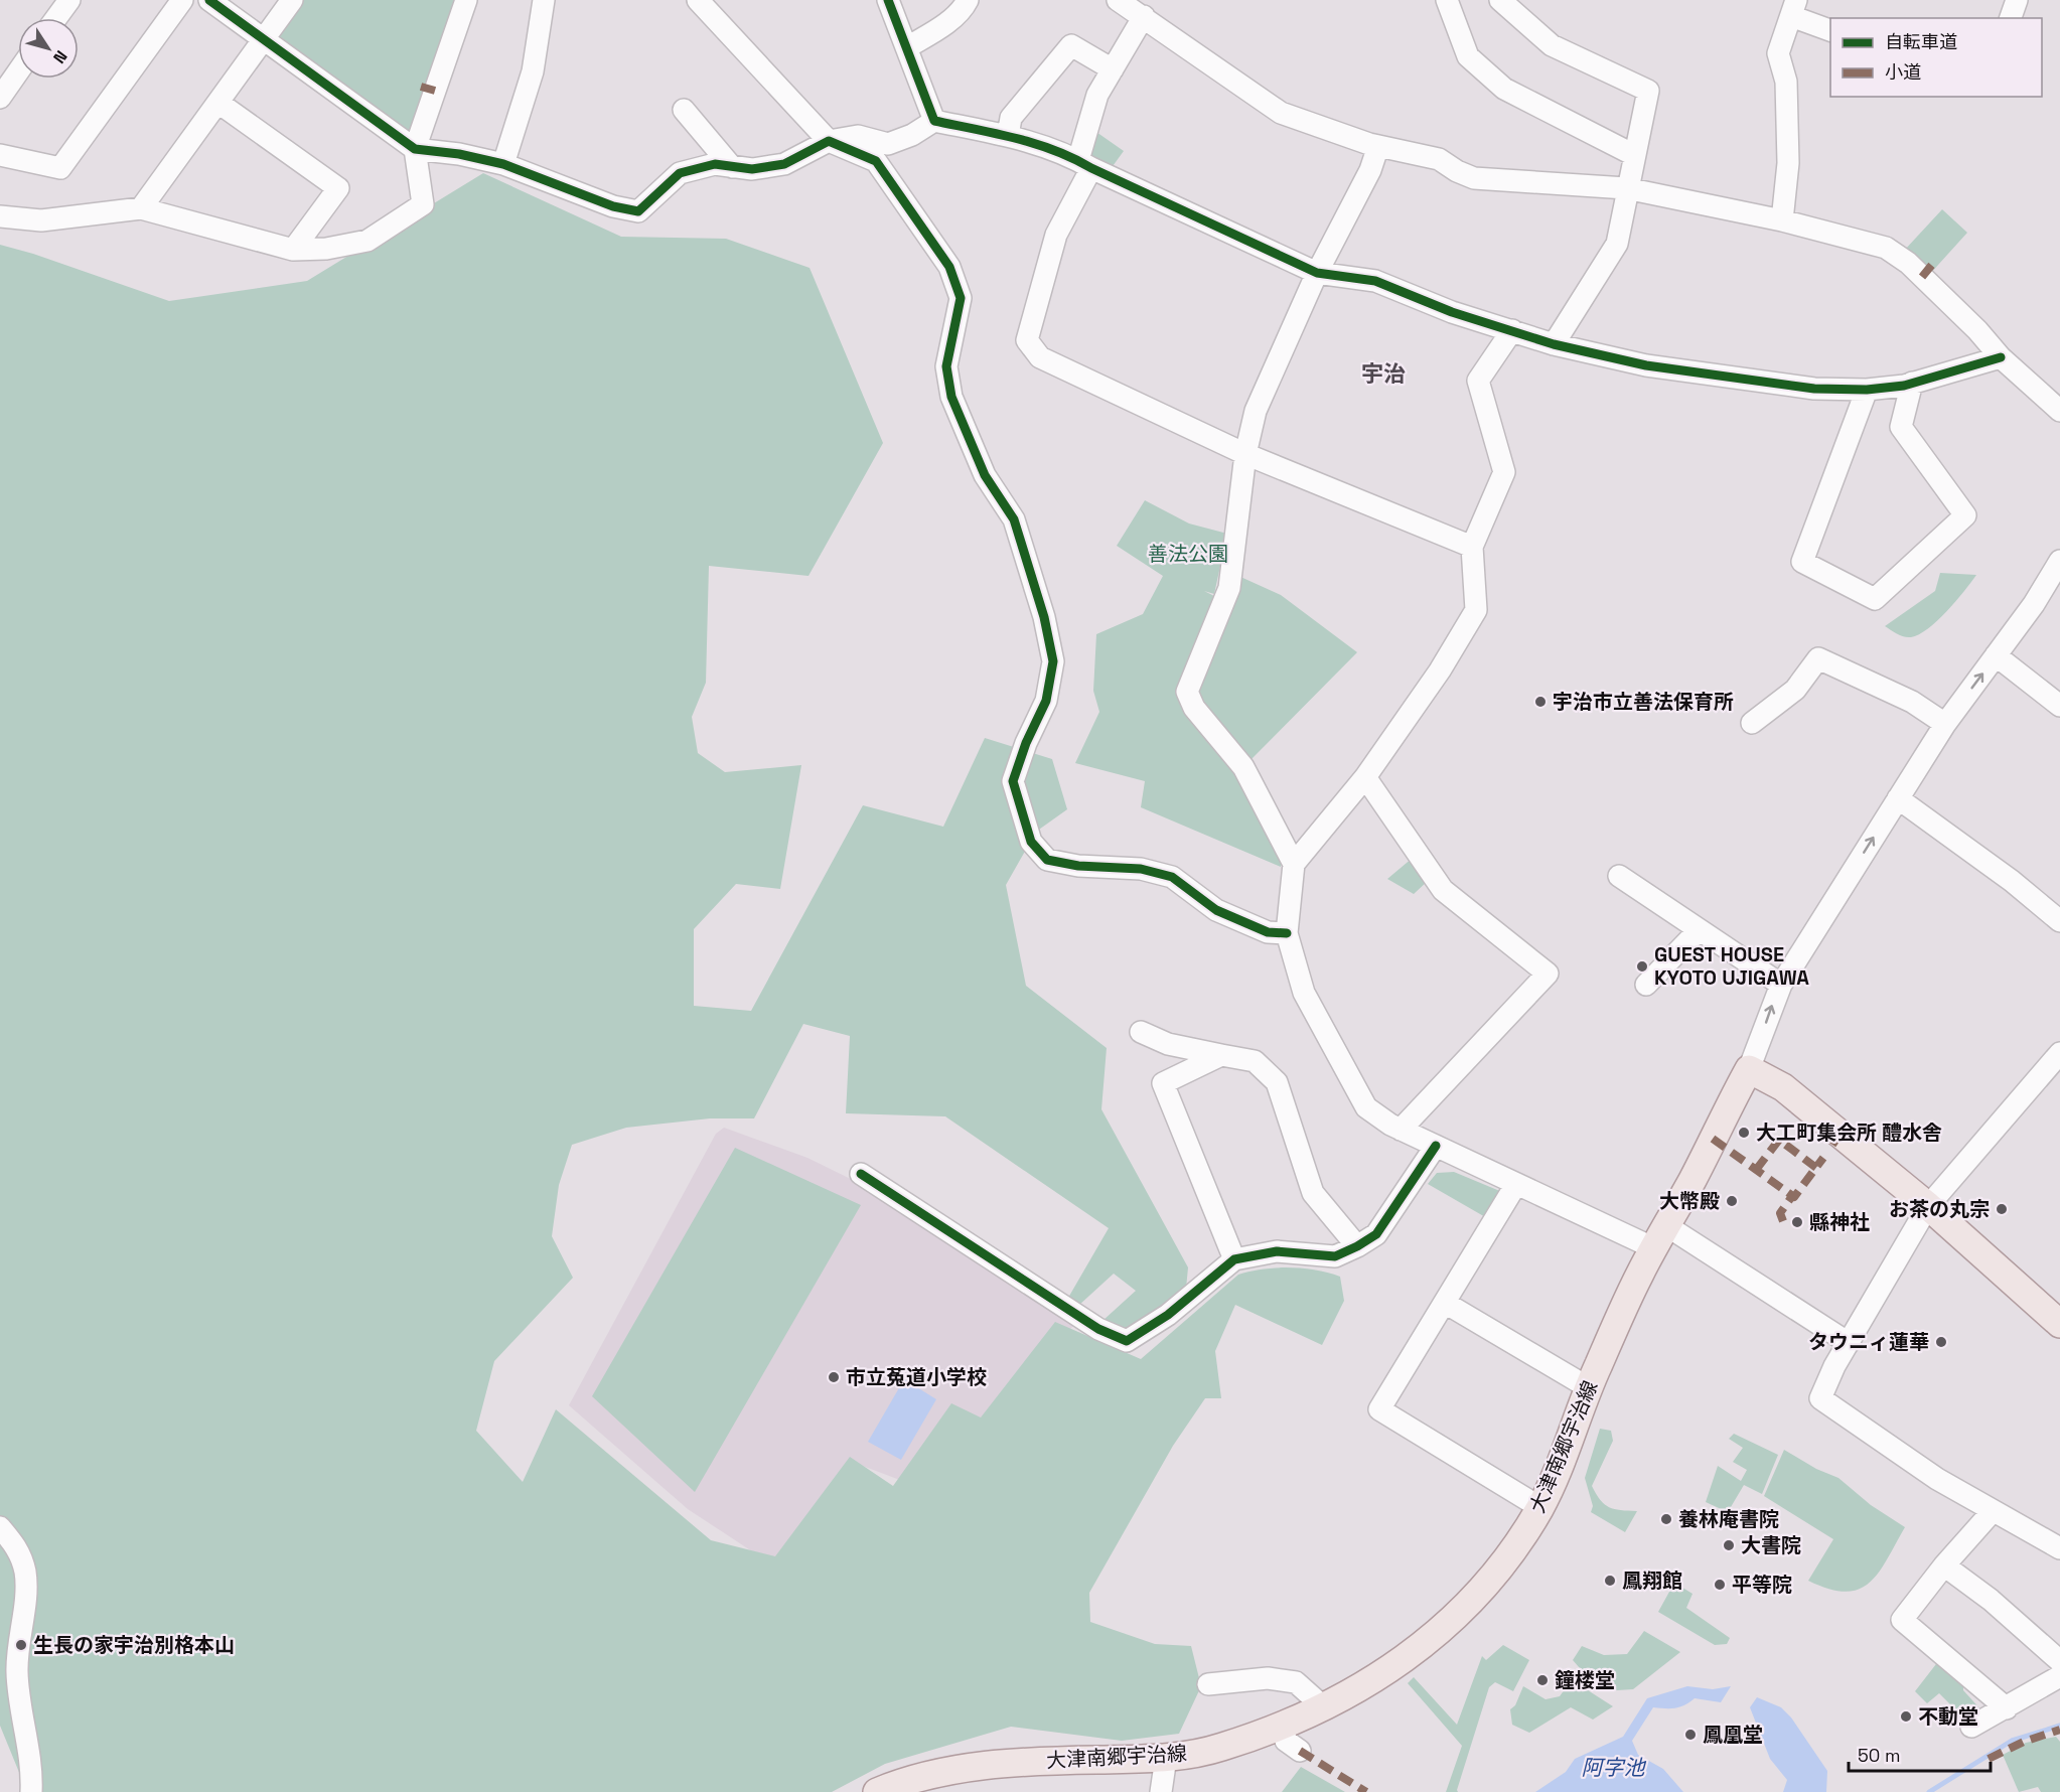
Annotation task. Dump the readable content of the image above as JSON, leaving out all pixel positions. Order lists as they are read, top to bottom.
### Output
{
  "streets": {
    "main road": ["大津南郷宇治線"]
  },
  "districts": ["宇治"],
  "water": ["阿字池"],
  "parks": ["善法公園"],
  "places": [
    "宇治市立善法保育所",
    "GUEST HOUSE KYOTO UJIGAWA",
    "大工町集会所 醴水舎",
    "大幣殿",
    "お茶の丸宗",
    "縣神社",
    "タウニィ蓮華",
    "市立菟道小学校",
    "養林庵書院",
    "大書院",
    "鳳翔館",
    "平等院",
    "生長の家宇治別格本山",
    "鐘楼堂",
    "不動堂",
    "鳳凰堂"
  ],
  "legend": ["自転車道", "小道"],
  "scale_bar": "50 m",
  "north": "bottom right"
}
